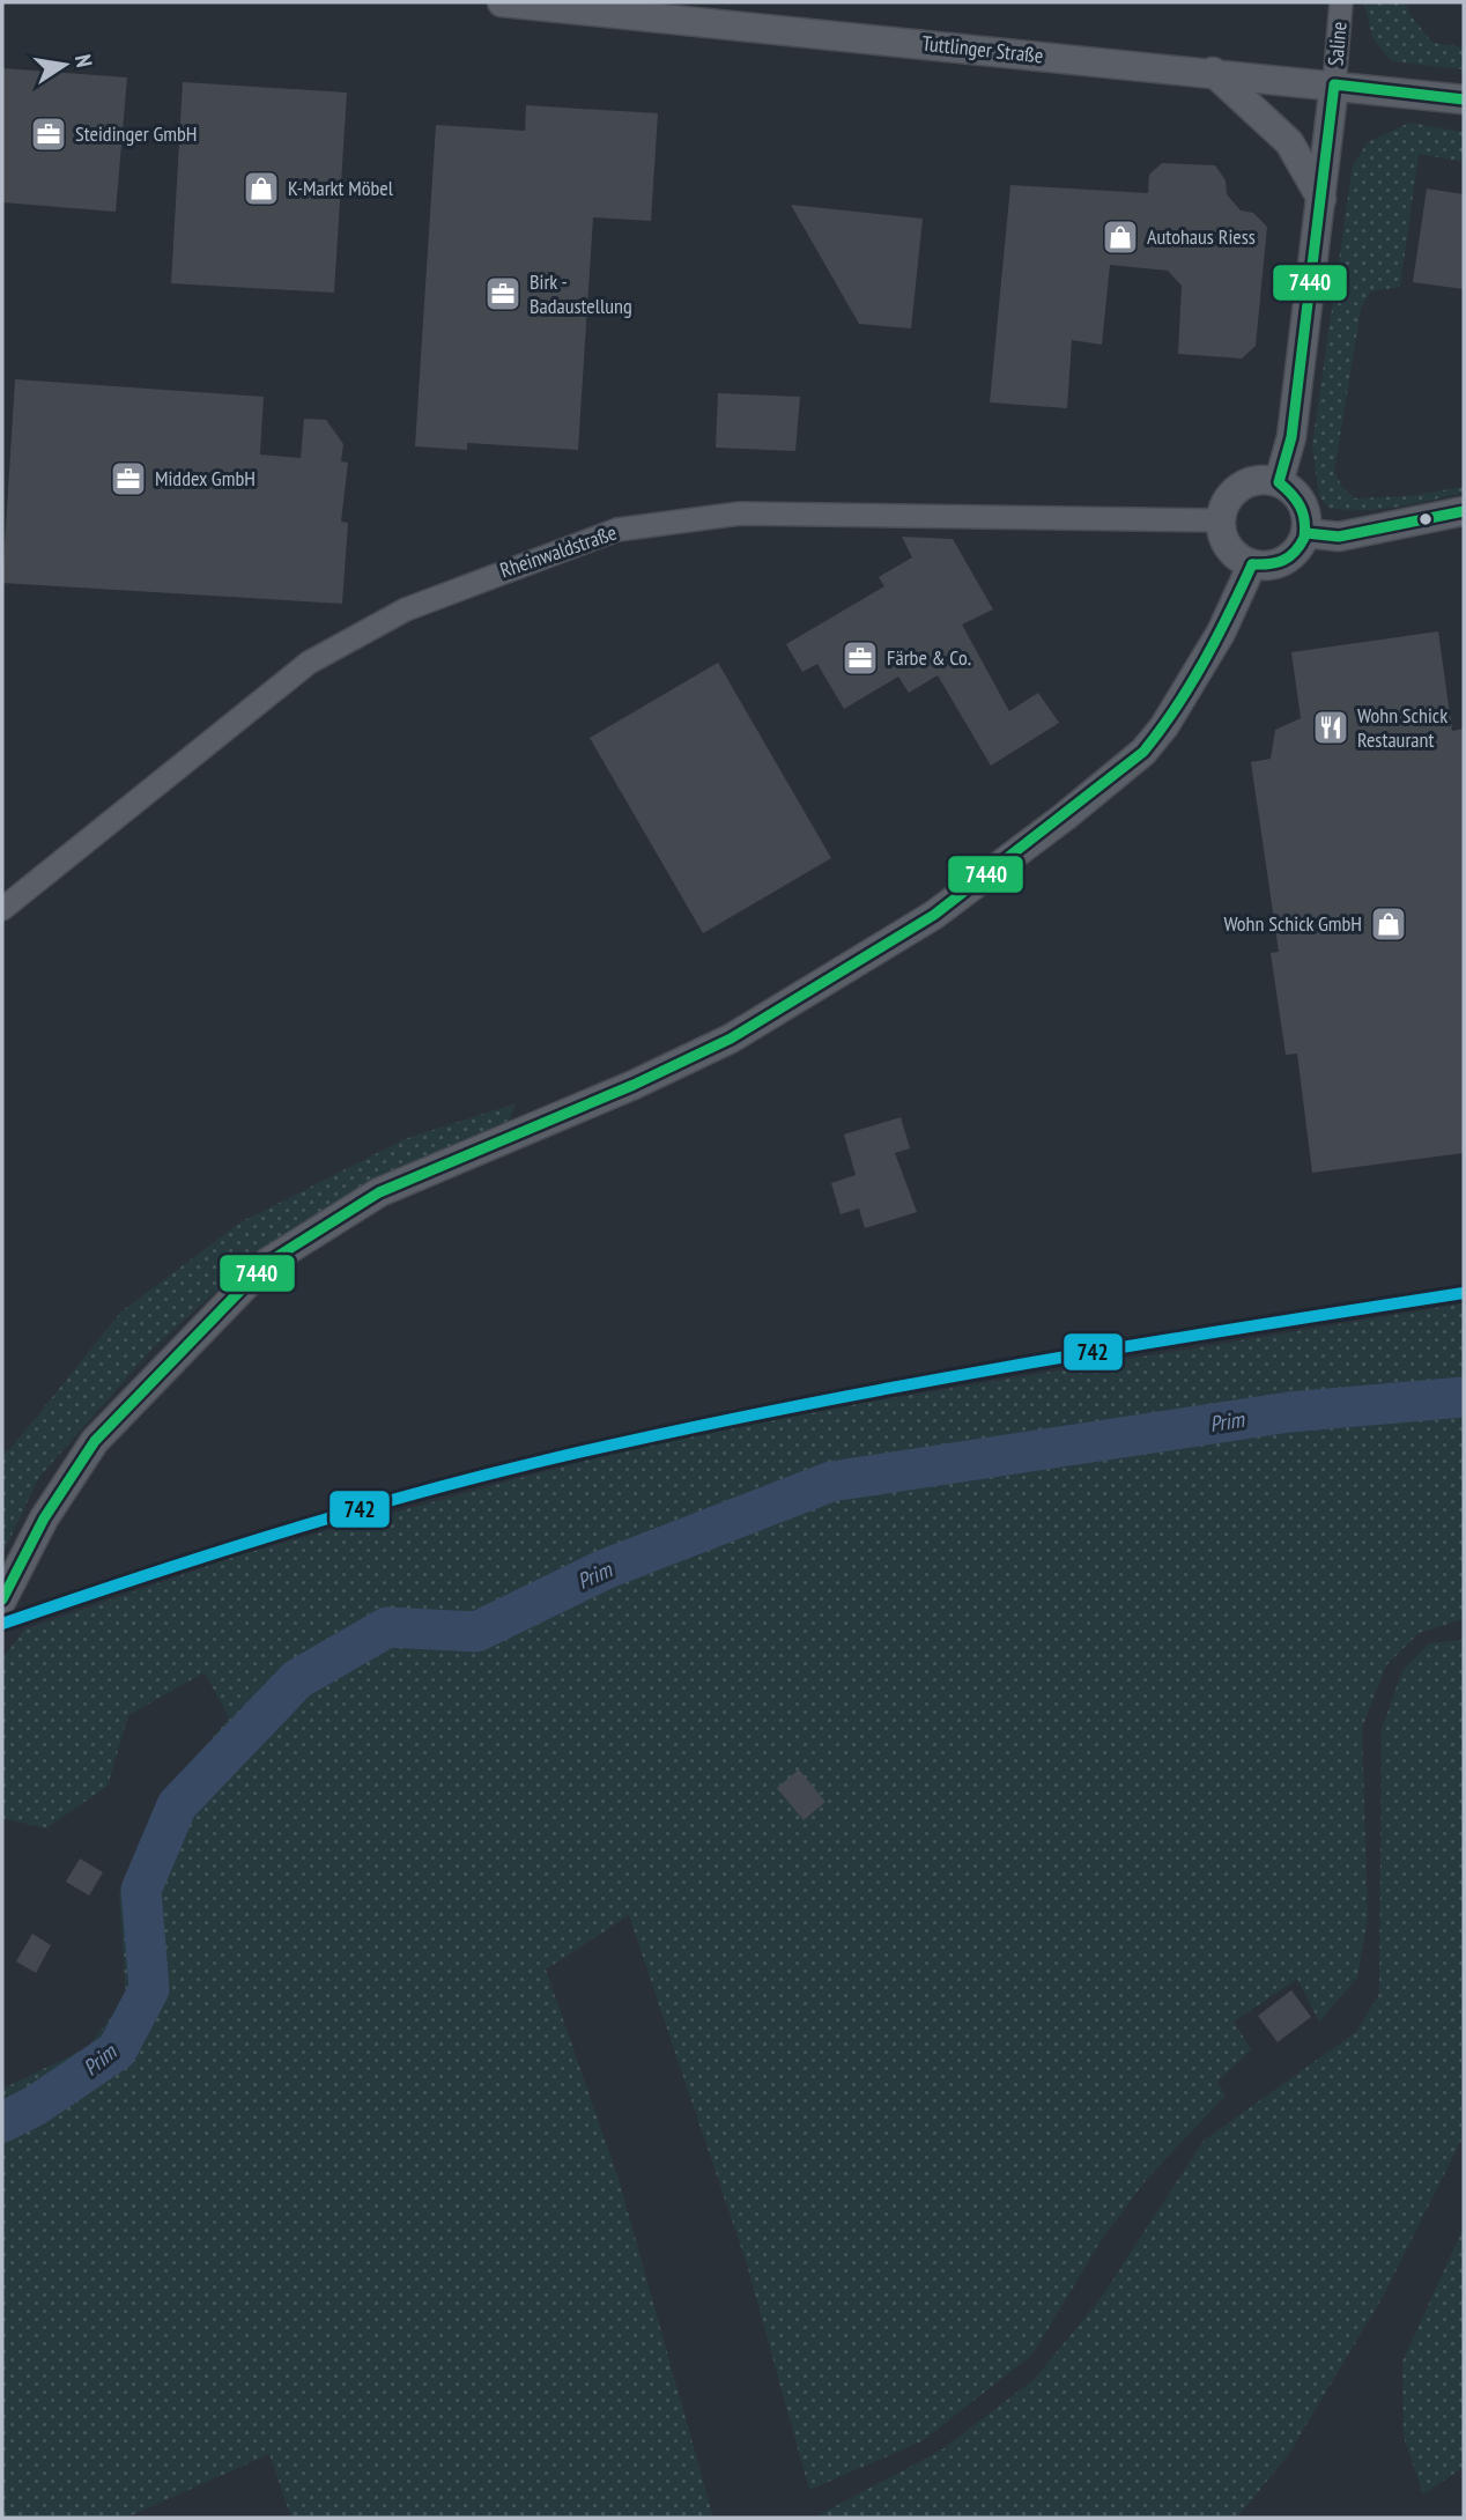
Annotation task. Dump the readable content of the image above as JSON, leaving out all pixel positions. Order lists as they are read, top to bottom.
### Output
{
  "streets": {
    "street": ["Saline", "Tuttlinger Straße", "Rheinwaldstraße"]
  },
  "crossings": [
    ["Saline", "Tuttlinger Straße"]
  ],
  "water": ["Prim"],
  "places": {
    "office": [
      "Steidinger GmbH",
      "Birk - Badaustellung",
      "Middex GmbH",
      "Färbe & Co."
    ],
    "shop": ["K-Markt Möbel", "Autohaus Riess", "Wohn Schick GmbH"],
    "restaurant": ["Wohn Schick Restaurant"]
  },
  "lines": ["transit line 7440", "transit line 742"],
  "north": "right"
}
